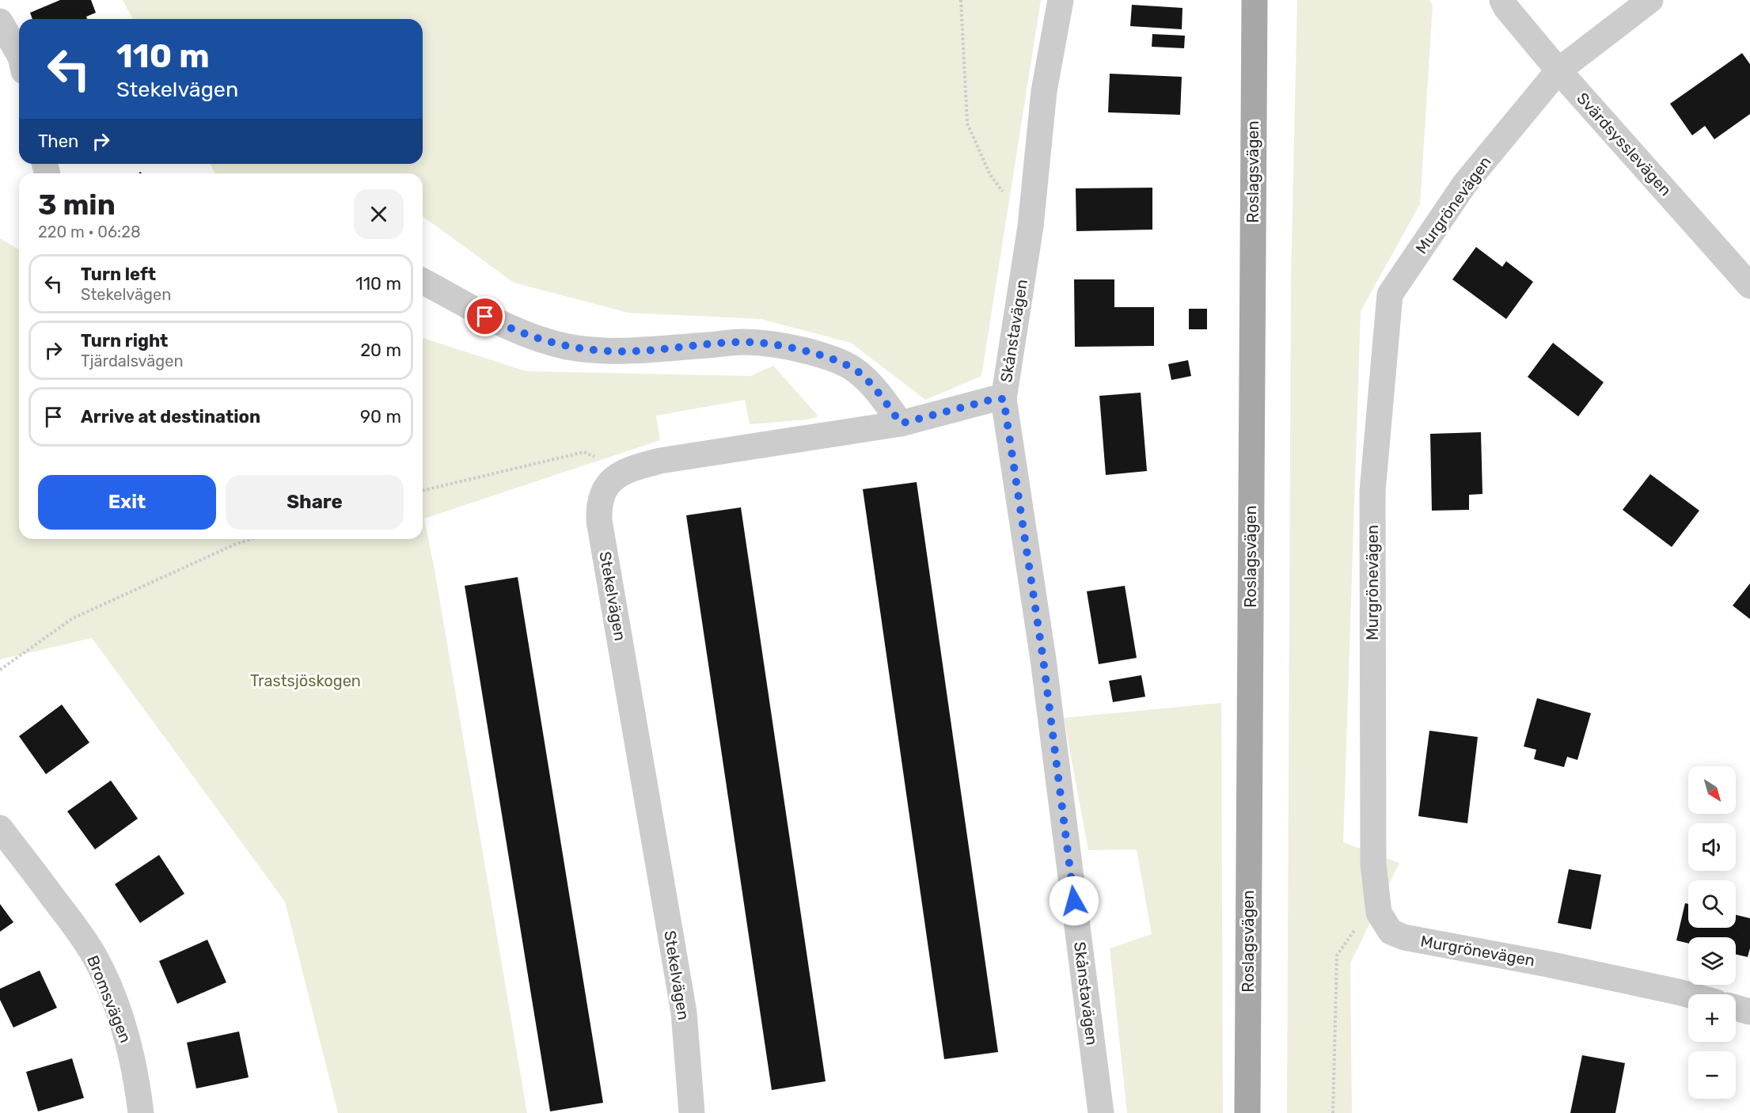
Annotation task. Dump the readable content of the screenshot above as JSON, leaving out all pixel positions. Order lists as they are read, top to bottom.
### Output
{
  "streets": {
    "main road": ["Roslagsvägen"],
    "street": [
      "Svärdsysslevägen",
      "Murgrönevägen",
      "Skånstavägen",
      "Stekelvägen",
      "Bromsvägen"
    ]
  },
  "crossings": [
    ["Svärdsysslevägen", "Murgrönevägen"],
    ["Skånstavägen", "Stekelvägen"]
  ],
  "parks": ["Trastsjöskogen"],
  "north": "bottom right",
  "page": {
    "turn": ["110 m", "Stekelvägen"],
    "then": "Then",
    "heading": ["3 min", "220 m · 06:28"],
    "list": [
      {
        "name": "Turn left",
        "note": "Stekelvägen",
        "value": "110 m"
      },
      {
        "name": "Turn right",
        "note": "Tjärdalsvägen",
        "value": "20 m"
      },
      {
        "name": "Arrive at destination",
        "value": "90 m"
      }
    ],
    "buttons": ["Exit", "Share"],
    "map_buttons": ["+", "−"]
  }
}
